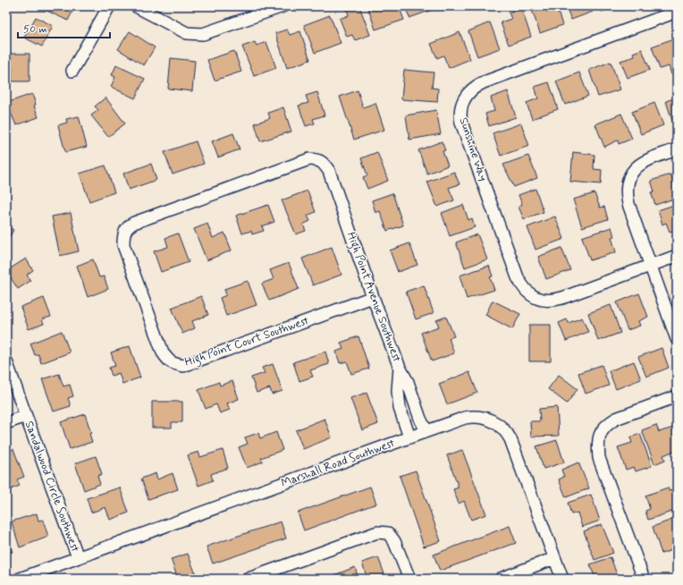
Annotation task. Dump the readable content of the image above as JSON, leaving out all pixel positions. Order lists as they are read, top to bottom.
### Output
{
  "streets": {
    "street": [
      "Sunshine Way",
      "High Point Avenue Southwest",
      "High Point Court Southwest",
      "Marshall Road Southwest",
      "Sandalwood Circle Southwest"
    ]
  },
  "crossings": [
    ["High Point Avenue Southwest", "High Point Court Southwest"],
    ["High Point Avenue Southwest", "Marshall Road Southwest"],
    ["Marshall Road Southwest", "Sandalwood Circle Southwest"]
  ],
  "scale_bar": "50 m"
}
